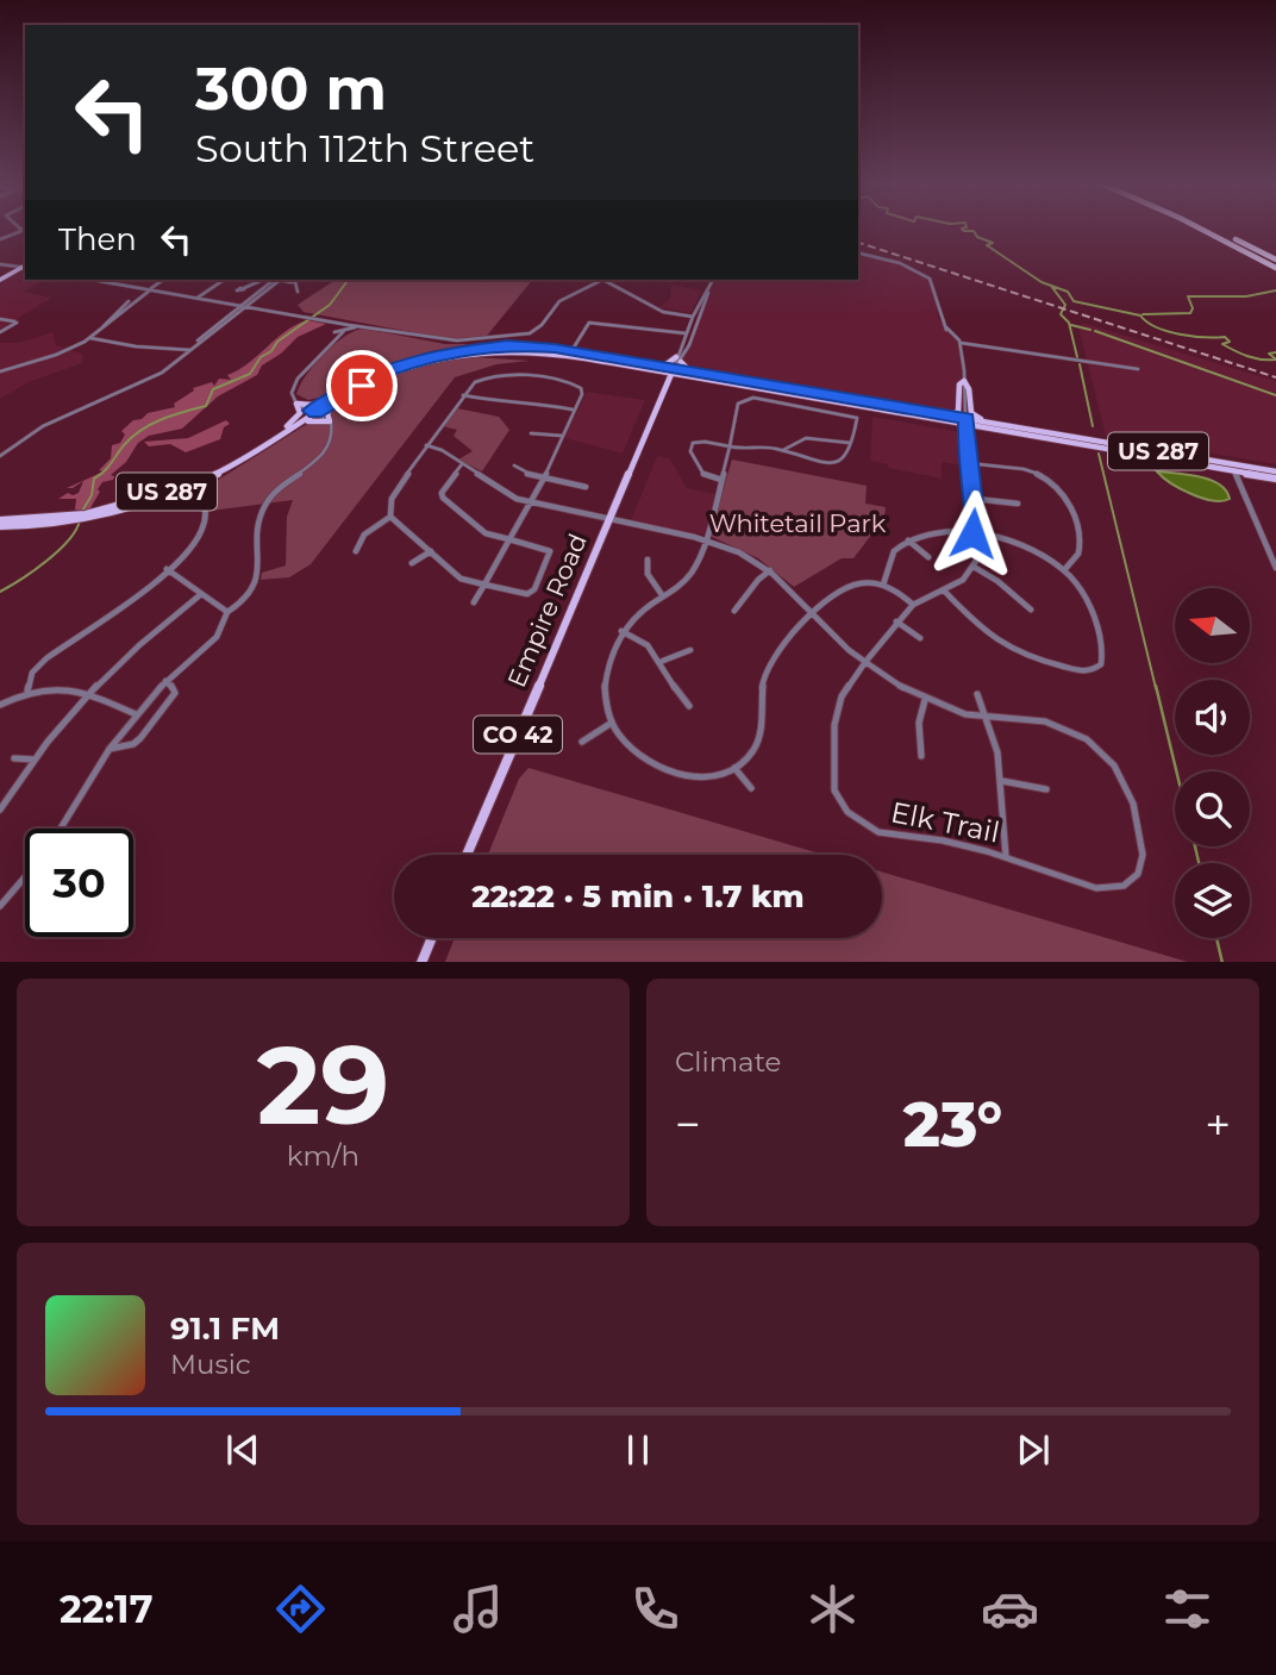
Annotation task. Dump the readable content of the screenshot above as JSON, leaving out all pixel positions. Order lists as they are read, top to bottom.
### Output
{
  "streets": {
    "main road": ["US 287", "Empire Road", "CO 42"],
    "street": ["Elk Trail"]
  },
  "crossings": [
    ["US 287", "Empire Road"]
  ],
  "parks": ["Whitetail Park"],
  "north": "left",
  "page": {
    "turn": ["300 m", "South 112th Street"],
    "then": "Then",
    "limit": "30",
    "trip": "22:22 · 5 min · 1.7 km",
    "tile": [
      ["29", "km/h"],
      "Climate"
    ],
    "heat": ["−", "23°", "+"],
    "song": ["91.1 FM", "Music"],
    "tabs": "22:17"
  }
}
